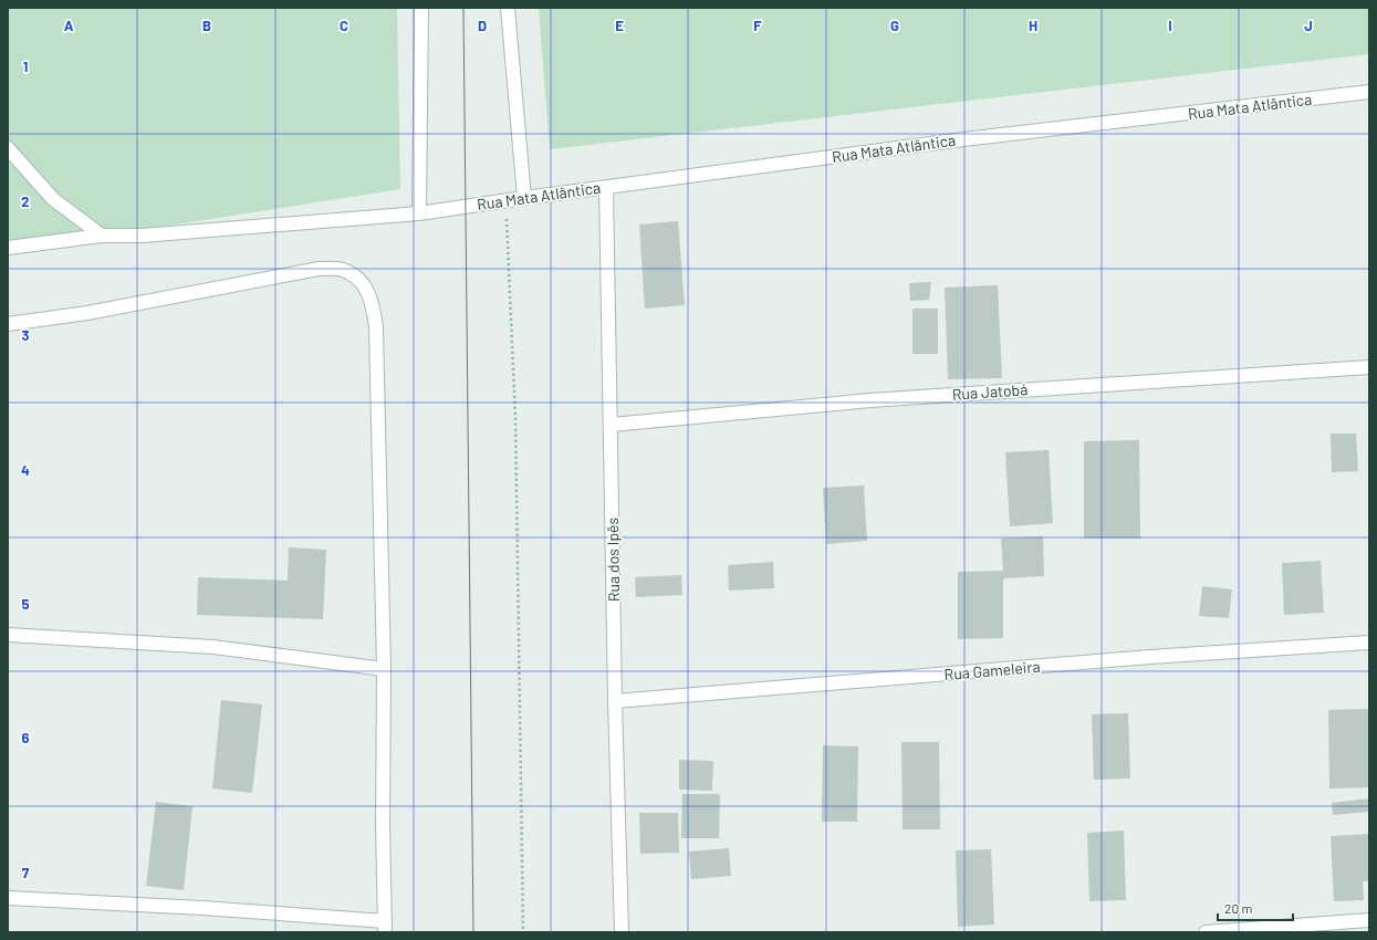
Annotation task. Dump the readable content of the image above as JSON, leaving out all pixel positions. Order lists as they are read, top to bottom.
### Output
{
  "streets": {
    "street": [
      "Rua Mata Atlântica",
      "Rua Jatobá",
      "Rua dos Ipês",
      "Rua Gameleira"
    ]
  },
  "crossings": [
    ["Rua Mata Atlântica", "Rua dos Ipês"],
    ["Rua Jatobá", "Rua dos Ipês"],
    ["Rua dos Ipês", "Rua Gameleira"]
  ],
  "scale_bar": "20 m",
  "grid": {
    "columns": [
      "A",
      "B",
      "C",
      "D",
      "E",
      "F",
      "G",
      "H",
      "I",
      "J"
    ],
    "rows": [
      "1",
      "2",
      "3",
      "4",
      "5",
      "6",
      "7"
    ]
  }
}
